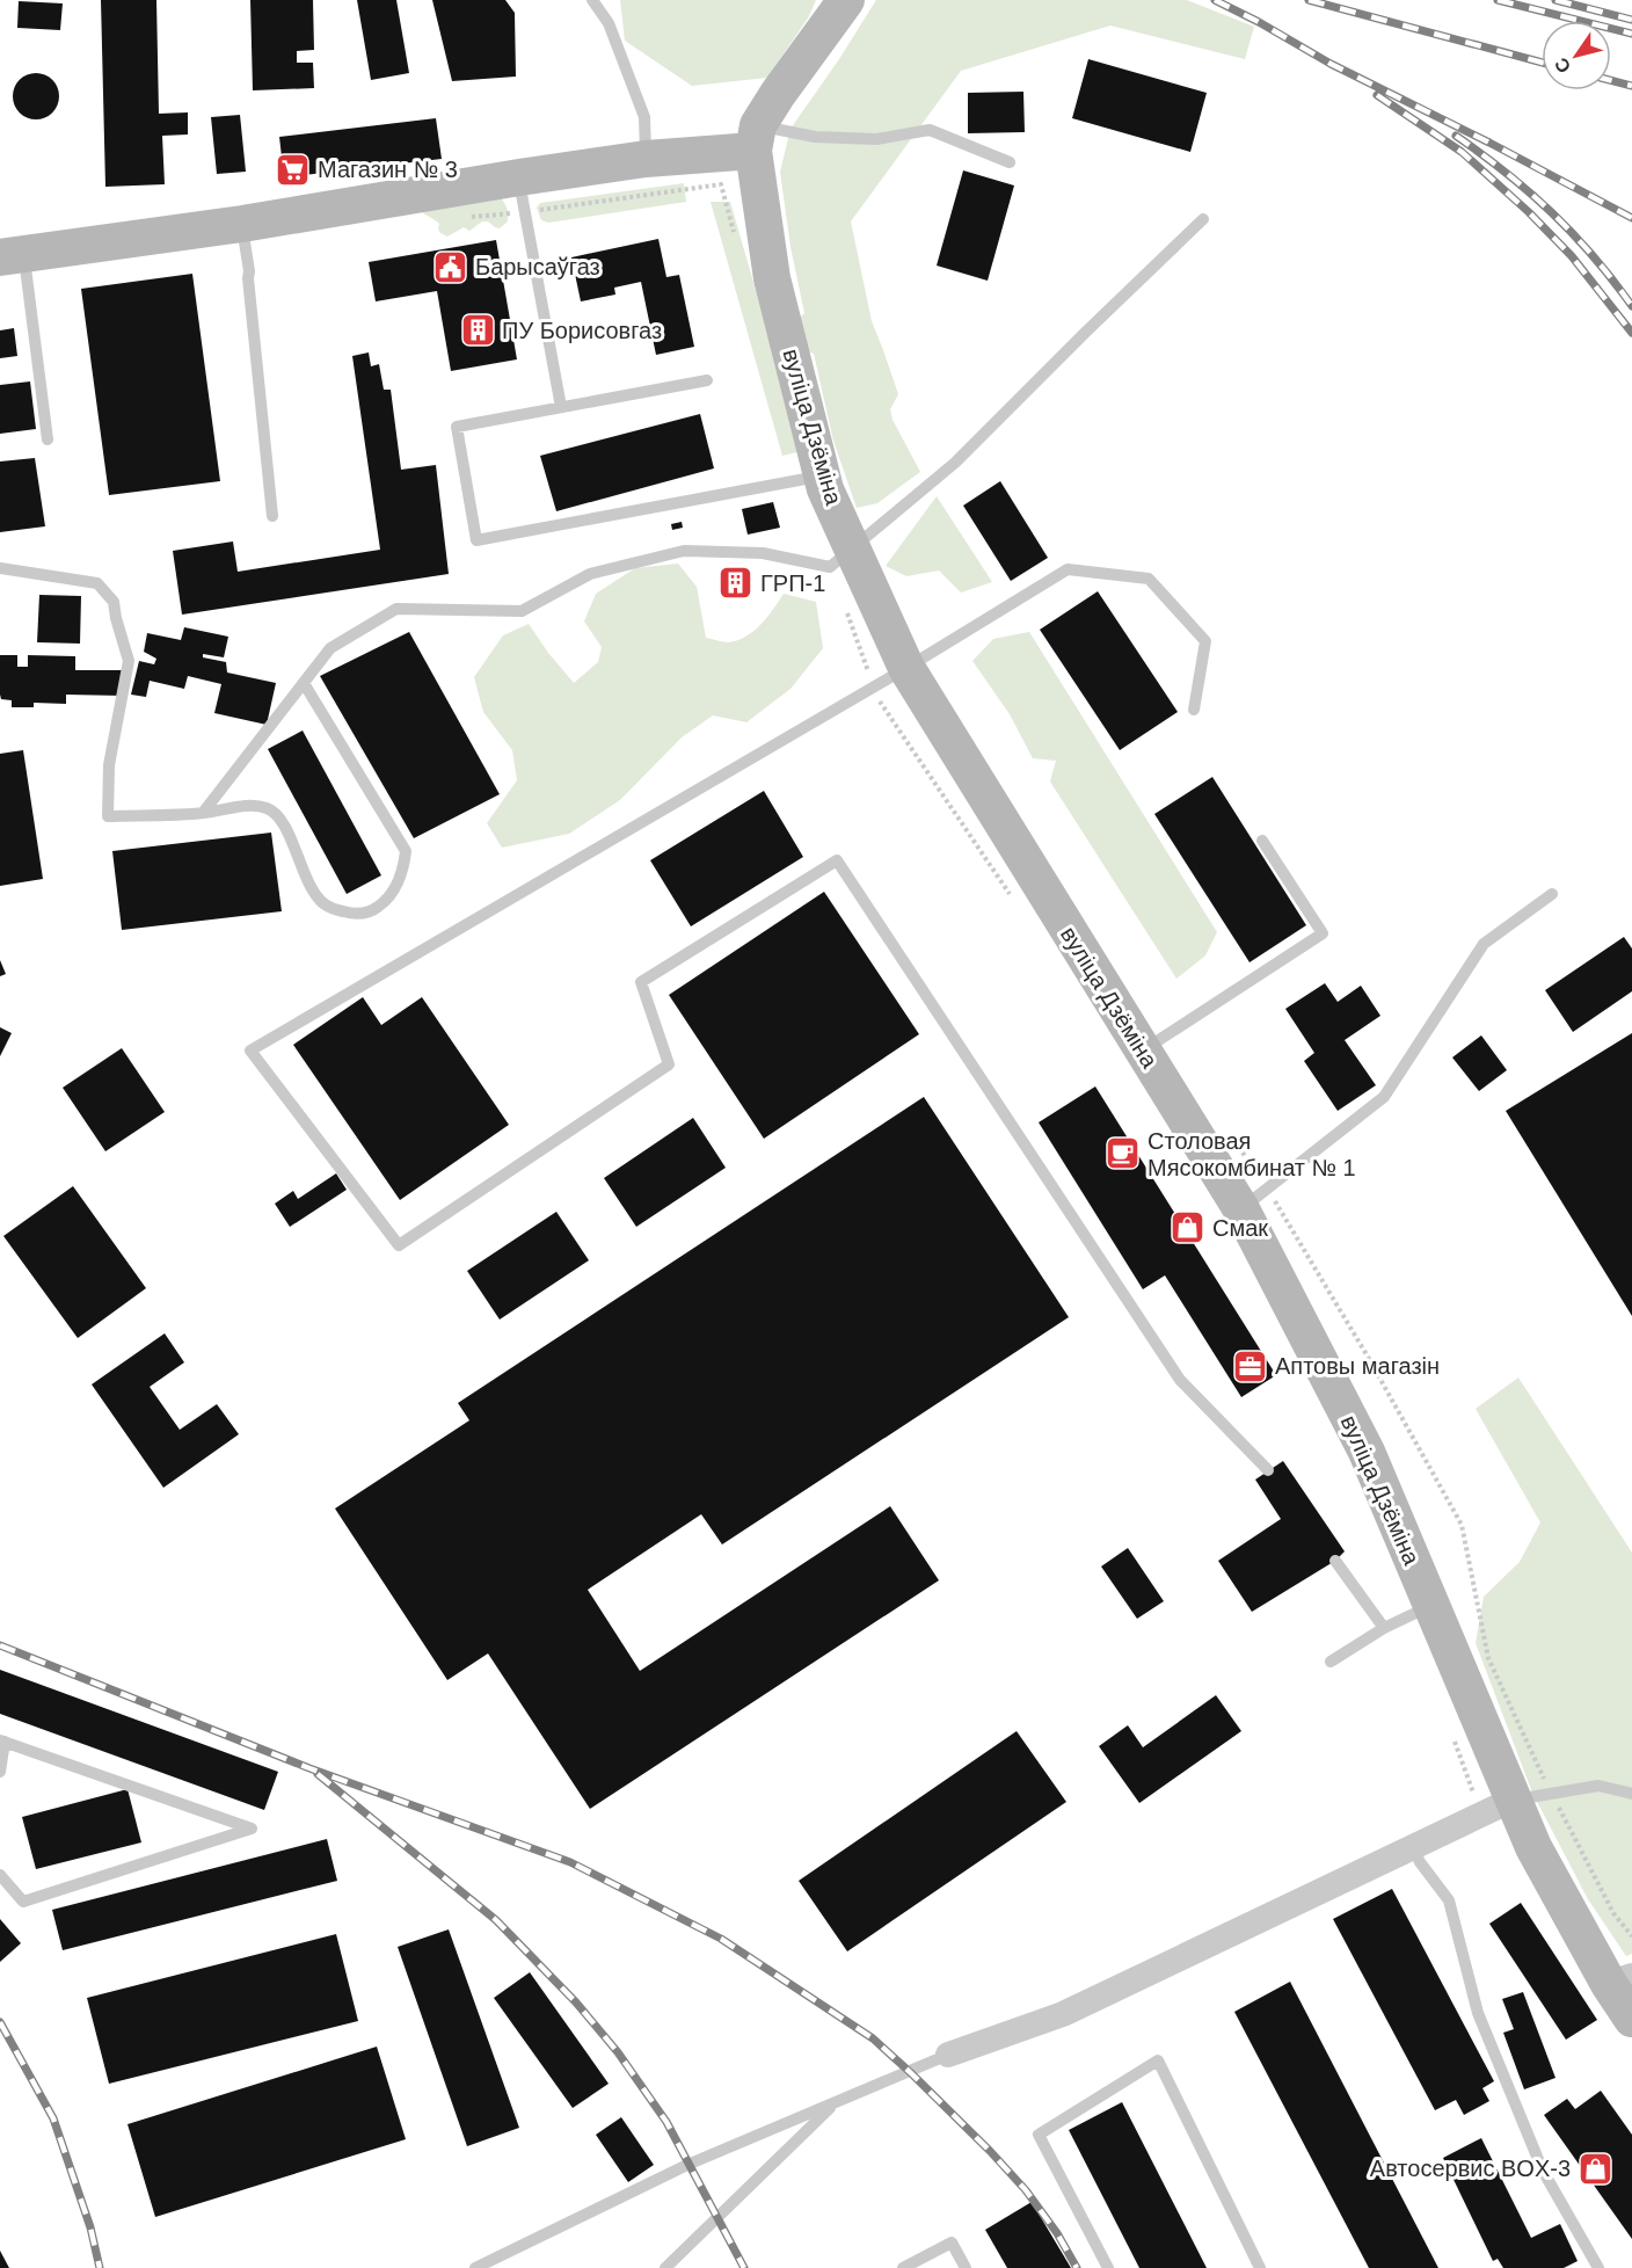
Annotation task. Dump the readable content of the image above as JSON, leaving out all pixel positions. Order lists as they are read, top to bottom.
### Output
{
  "streets": {
    "main road": ["вуліца Дзёміна"]
  },
  "places": {
    "supermarket": ["Магазин № 3"],
    "public building": ["Барысаўгаз"],
    "building": ["ПУ Борисовгаз", "ГРП-1"],
    "cafe": ["Столовая Мясокомбинат № 1"],
    "shop": ["Смак", "Автосервис BOX-3"],
    "office": ["Аптовы магазін"]
  },
  "north": "bottom left"
}
